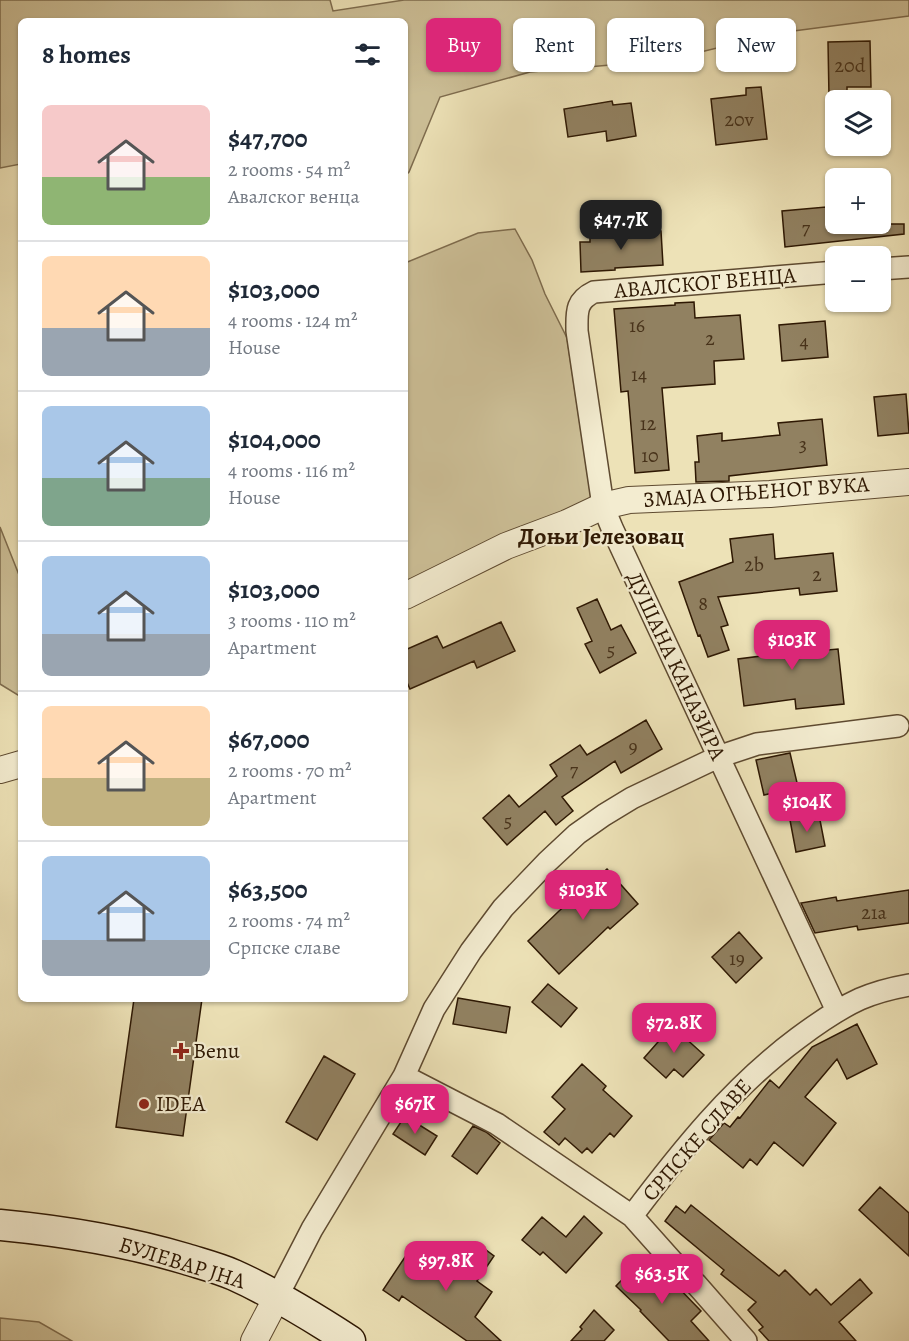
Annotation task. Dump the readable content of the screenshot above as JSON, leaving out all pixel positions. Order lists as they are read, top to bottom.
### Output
{
  "streets": {
    "main road": ["БУЛЕВАР ЈНА"],
    "street": [
      "АВАЛСКОГ ВЕНЦА",
      "ЗМАЈА ОГЊЕНОГ ВУКА",
      "ДУШАНА КАНАЗИРА",
      "СРПСКЕ СЛАВЕ"
    ]
  },
  "crossings": [
    ["АВАЛСКОГ ВЕНЦА", "ДУШАНА КАНАЗИРА"],
    ["ЗМАЈА ОГЊЕНОГ ВУКА", "ДУШАНА КАНАЗИРА"],
    ["ДУШАНА КАНАЗИРА", "СРПСКЕ СЛАВЕ"]
  ],
  "districts": ["Доњи Јелезовац"],
  "places": {
    "health": ["Benu"],
    "other": ["IDEA"]
  },
  "house_numbers": [
    "20d",
    "20v",
    "7",
    "16",
    "2",
    "4",
    "14",
    "12",
    "3",
    "10",
    "2b",
    "2",
    "8",
    "5",
    "9",
    "7",
    "5",
    "21a",
    "19"
  ],
  "page": {
    "chip": [
      "Buy",
      "Rent",
      "Filters",
      "New"
    ],
    "heading": "8 homes",
    "map_buttons": ["+", "−"],
    "list": [
      {
        "name": "$47,700",
        "note": "2 rooms · 54 m² · Авалског венца"
      },
      {
        "name": "$103,000",
        "note": "4 rooms · 124 m² · House"
      },
      {
        "name": "$104,000",
        "note": "4 rooms · 116 m² · House"
      },
      {
        "name": "$103,000",
        "note": "3 rooms · 110 m² · Apartment"
      },
      {
        "name": "$67,000",
        "note": "2 rooms · 70 m² · Apartment"
      },
      {
        "name": "$63,500",
        "note": "2 rooms · 74 m² · Српске славе"
      }
    ],
    "price": [
      "$47.7K",
      "$103K",
      "$104K",
      "$103K",
      "$72.8K",
      "$67K",
      "$97.8K",
      "$63.5K"
    ]
  }
}
